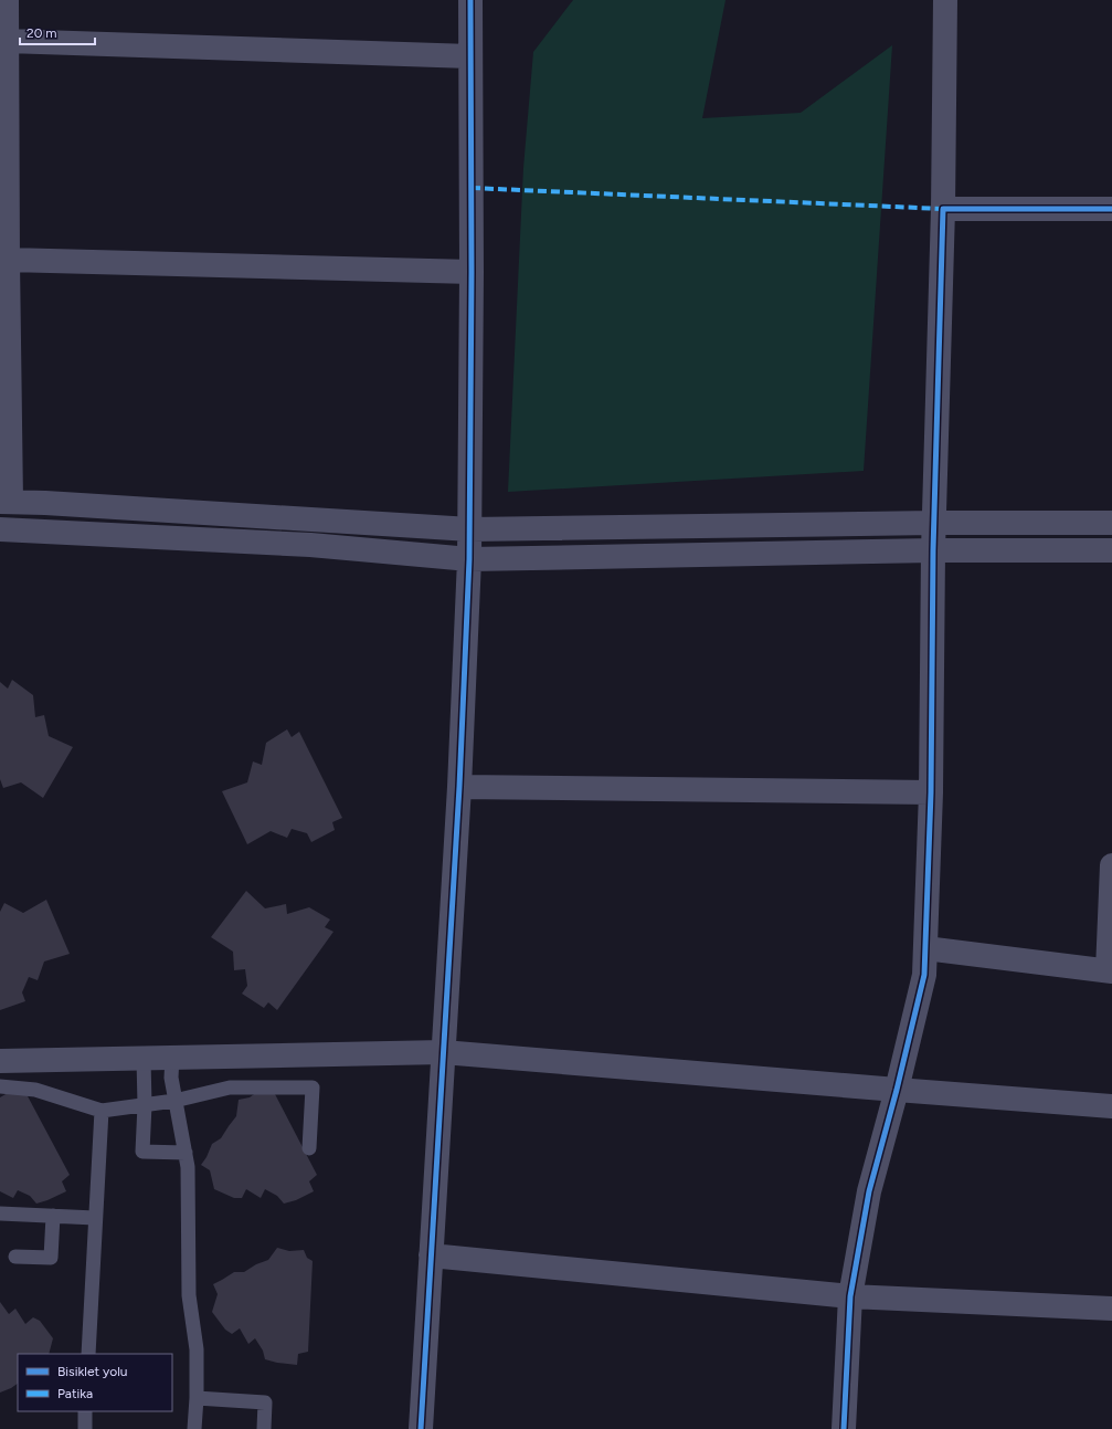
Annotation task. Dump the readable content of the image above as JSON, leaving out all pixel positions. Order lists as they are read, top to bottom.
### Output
{
  "legend": ["Bisiklet yolu", "Patika"],
  "scale_bar": "20 m"
}
